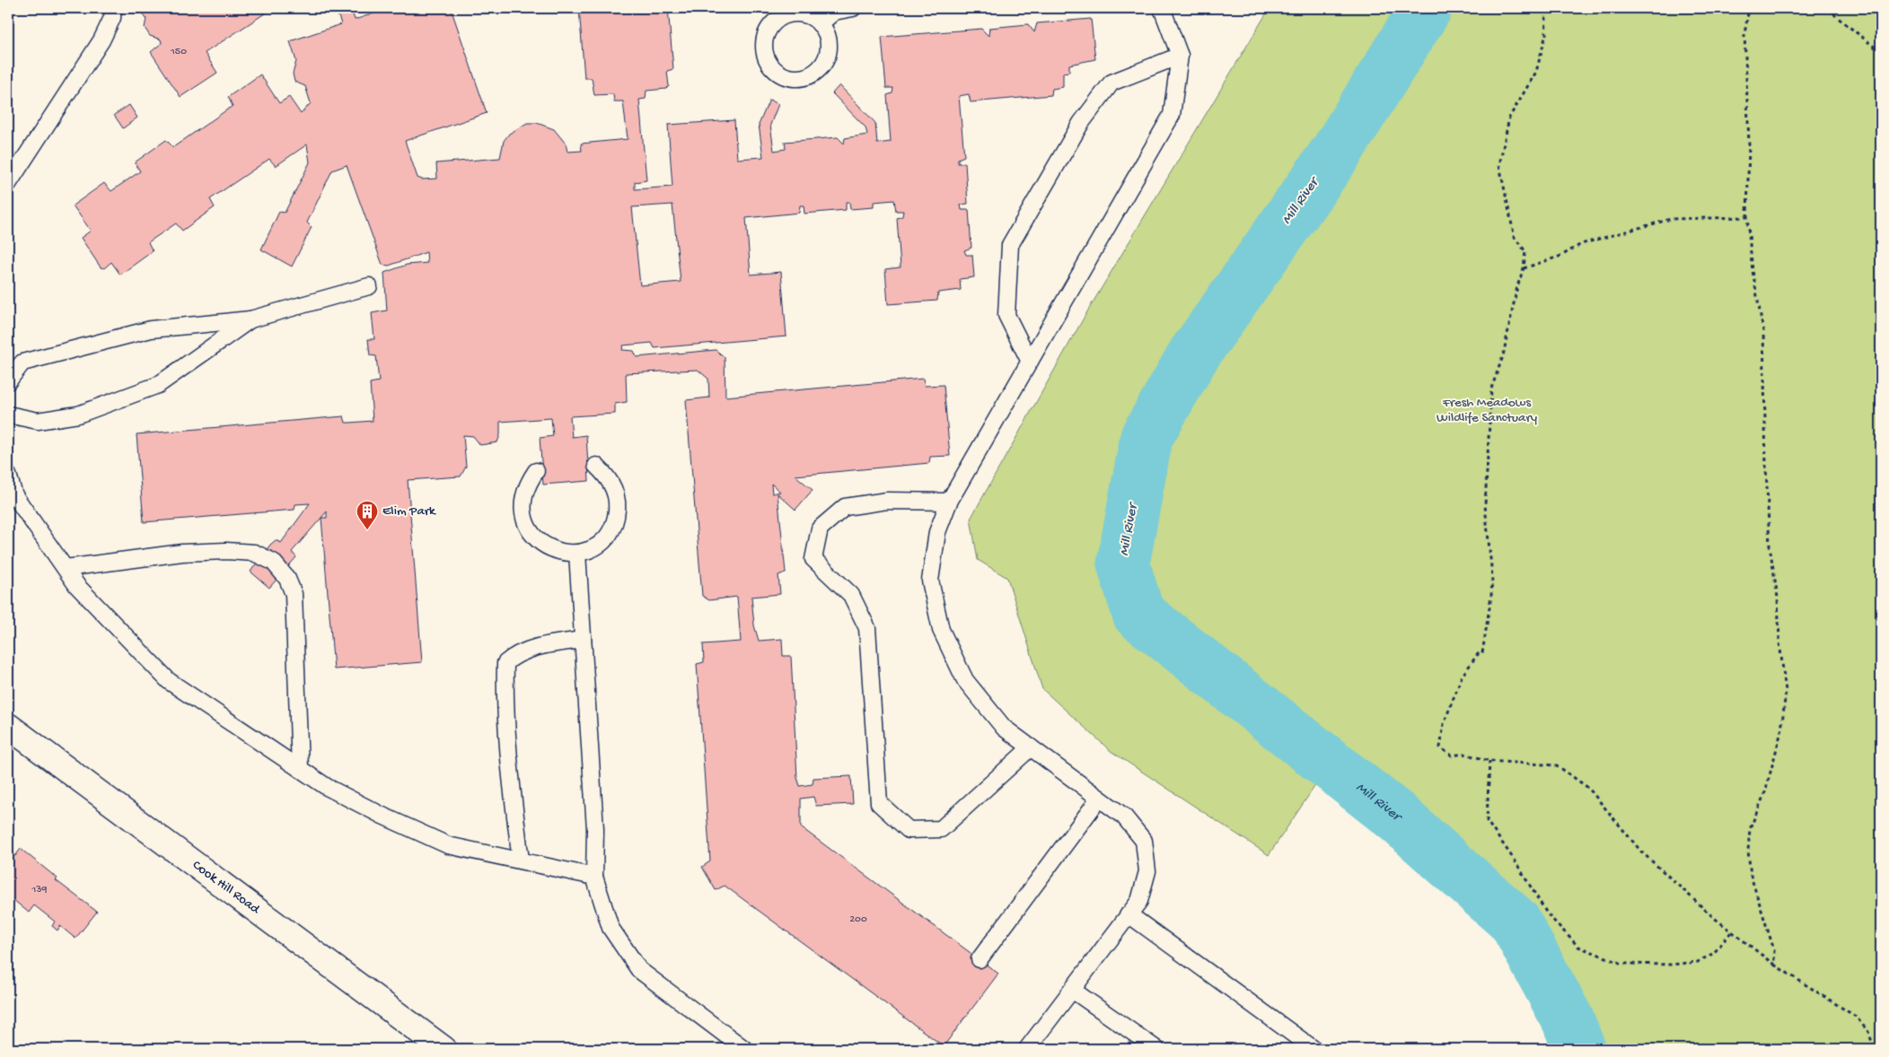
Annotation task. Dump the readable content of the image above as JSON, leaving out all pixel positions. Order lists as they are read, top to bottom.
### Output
{
  "streets": {
    "street": ["Cook Hill Road"]
  },
  "water": ["Mill River"],
  "parks": ["Fresh Meadows Wildlife Sanctuary"],
  "places": {
    "building": ["Elim Park"]
  },
  "house_numbers": ["150", "139", "200"]
}
